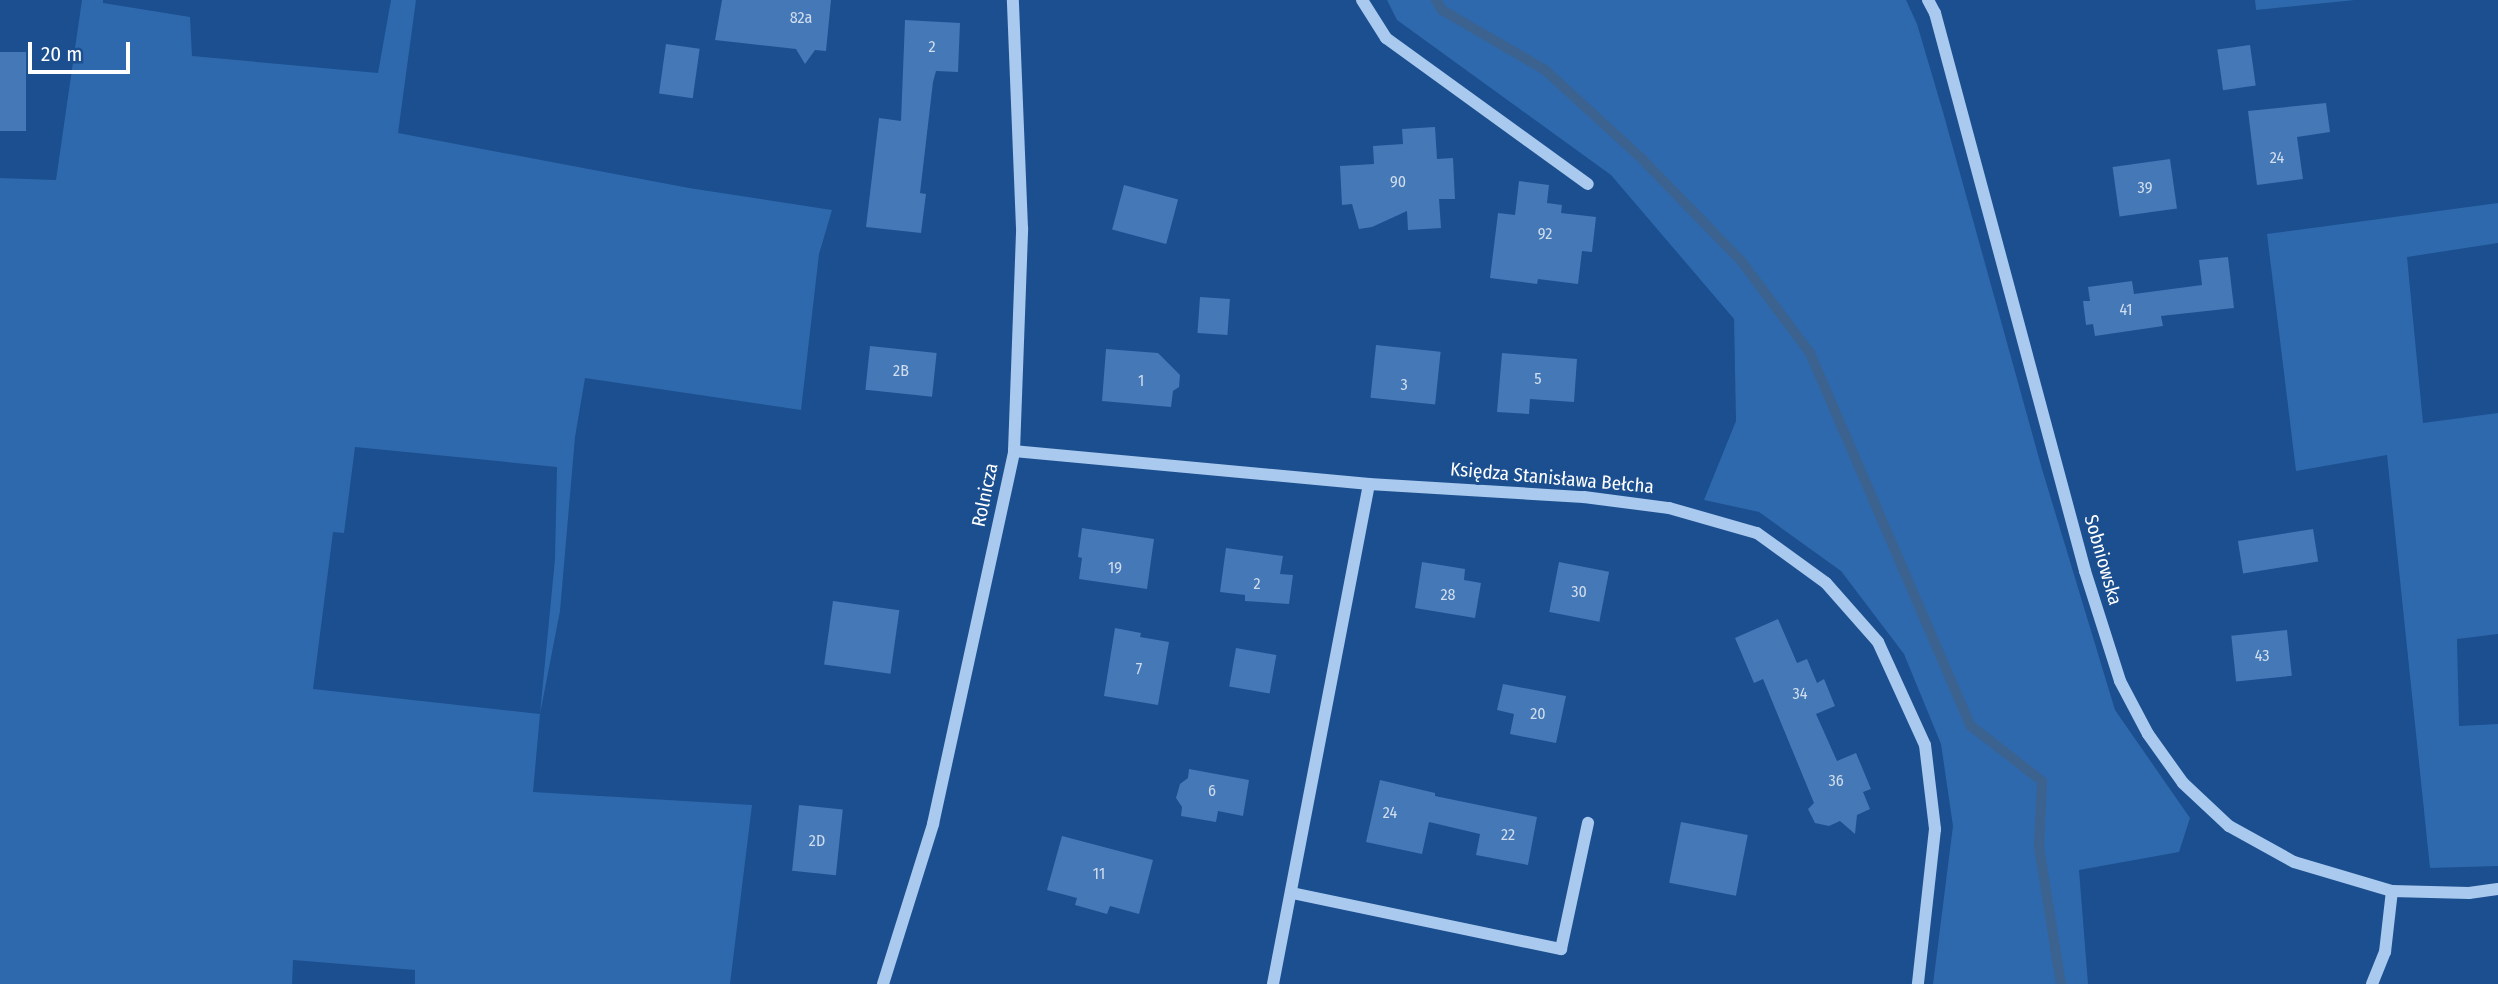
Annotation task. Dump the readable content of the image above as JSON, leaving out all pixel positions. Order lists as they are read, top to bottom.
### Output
{
  "streets": {
    "street": ["Księdza Stanisława Bełcha", "Rolnicza", "Sobniowska"]
  },
  "crossings": [
    ["Księdza Stanisława Bełcha", "Rolnicza"]
  ],
  "house_numbers": [
    "82a",
    "2",
    "24",
    "90",
    "39",
    "92",
    "41",
    "2B",
    "5",
    "1",
    "3",
    "19",
    "2",
    "30",
    "28",
    "43",
    "7",
    "34",
    "20",
    "36",
    "6",
    "24",
    "22",
    "2D",
    "11"
  ],
  "scale_bar": "20 m"
}
